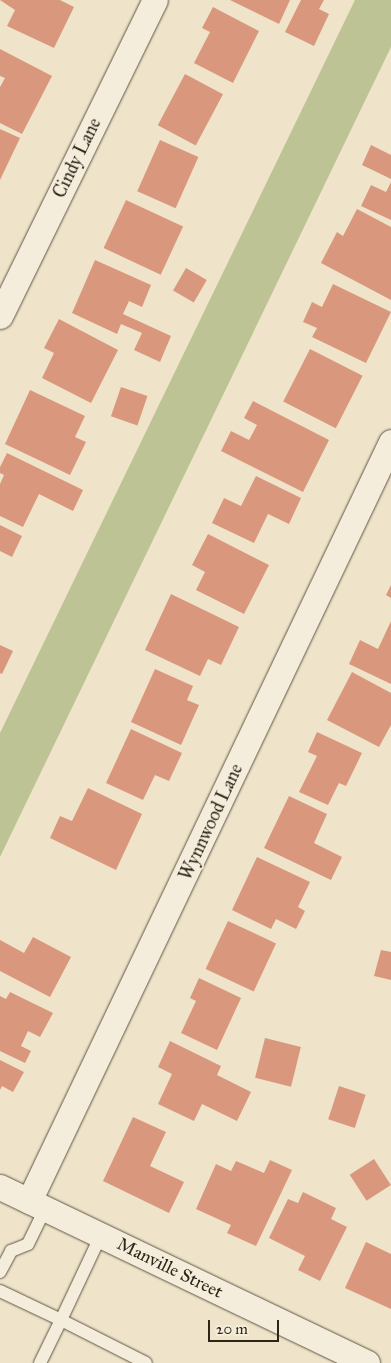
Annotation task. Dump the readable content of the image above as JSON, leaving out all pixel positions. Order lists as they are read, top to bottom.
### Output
{
  "streets": {
    "street": ["Cindy Lane", "Wynnwood Lane", "Manville Street"]
  },
  "crossings": [
    ["Wynnwood Lane", "Manville Street"]
  ],
  "scale_bar": "20 m"
}
